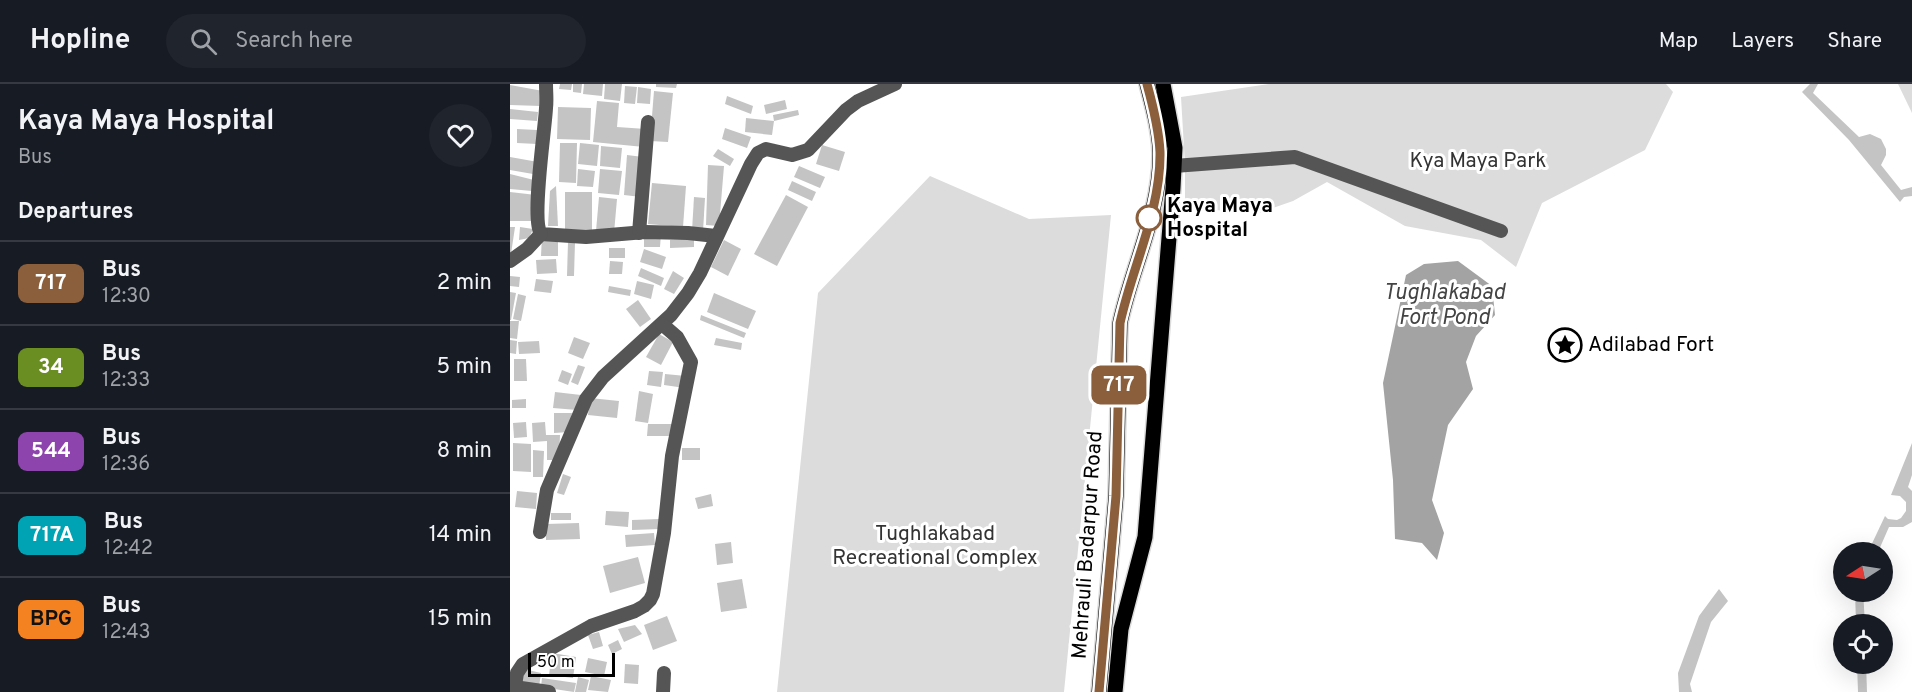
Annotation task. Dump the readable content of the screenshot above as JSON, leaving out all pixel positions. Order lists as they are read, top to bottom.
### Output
{
  "streets": {
    "main road": ["Mehrauli Badarpur Road"]
  },
  "water": ["Tughlakabad Fort Pond"],
  "parks": ["Kya Maya Park", "Tughlakabad Recreational Complex"],
  "places": {
    "other": ["Kaya Maya Hospital"],
    "place": ["Adilabad Fort"]
  },
  "lines": ["bus line 717"],
  "scale_bar": "50 m",
  "north": "left",
  "page": {
    "header": "Hopline",
    "search": "Search here",
    "nav": ["Map", "Layers", "Share"],
    "heading": [
      ["Kaya Maya Hospital", "Bus"],
      "Departures"
    ],
    "on_map": "717",
    "list": [
      {
        "mark": "717",
        "name": "Bus",
        "note": "12:30",
        "value": "2 min"
      },
      {
        "mark": "34",
        "name": "Bus",
        "note": "12:33",
        "value": "5 min"
      },
      {
        "mark": "544",
        "name": "Bus",
        "note": "12:36",
        "value": "8 min"
      },
      {
        "mark": "717A",
        "name": "Bus",
        "note": "12:42",
        "value": "14 min"
      },
      {
        "mark": "BPG",
        "name": "Bus",
        "note": "12:43",
        "value": "15 min"
      }
    ],
    "scale": "50 m"
  }
}
